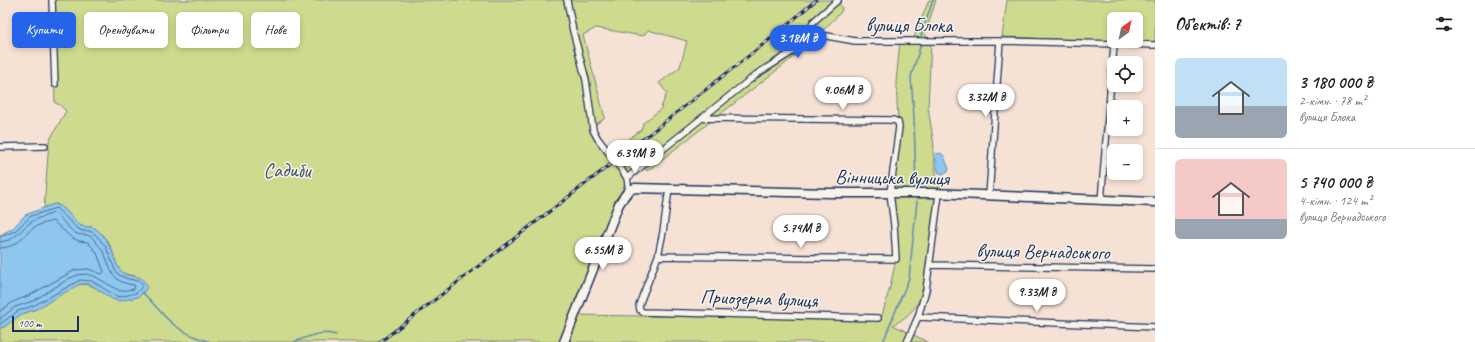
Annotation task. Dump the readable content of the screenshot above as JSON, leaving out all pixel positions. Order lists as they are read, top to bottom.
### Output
{
  "streets": {
    "street": [
      "вулиця Блока",
      "Вінницька вулиця",
      "вулиця Вернадського",
      "Приозерна вулиця"
    ]
  },
  "parks": ["Садиби"],
  "scale_bar": "100 m",
  "north": "top right",
  "page": {
    "heading": "Об’єктів: 7",
    "map_buttons": ["+", "−"],
    "chip": [
      "Купити",
      "Орендувати",
      "Фільтри",
      "Нове"
    ],
    "price": [
      "3.18M ₴",
      "4.06M ₴",
      "3.32M ₴",
      "6.39M ₴",
      "5.74M ₴",
      "6.55M ₴",
      "9.33M ₴"
    ],
    "list": [
      {
        "name": "3 180 000 ₴",
        "note": "2-кімн. · 78 m² · вулиця Блока"
      },
      {
        "name": "5 740 000 ₴",
        "note": "4-кімн. · 124 m² · вулиця Вернадського"
      }
    ],
    "scale": "100 m"
  }
}
